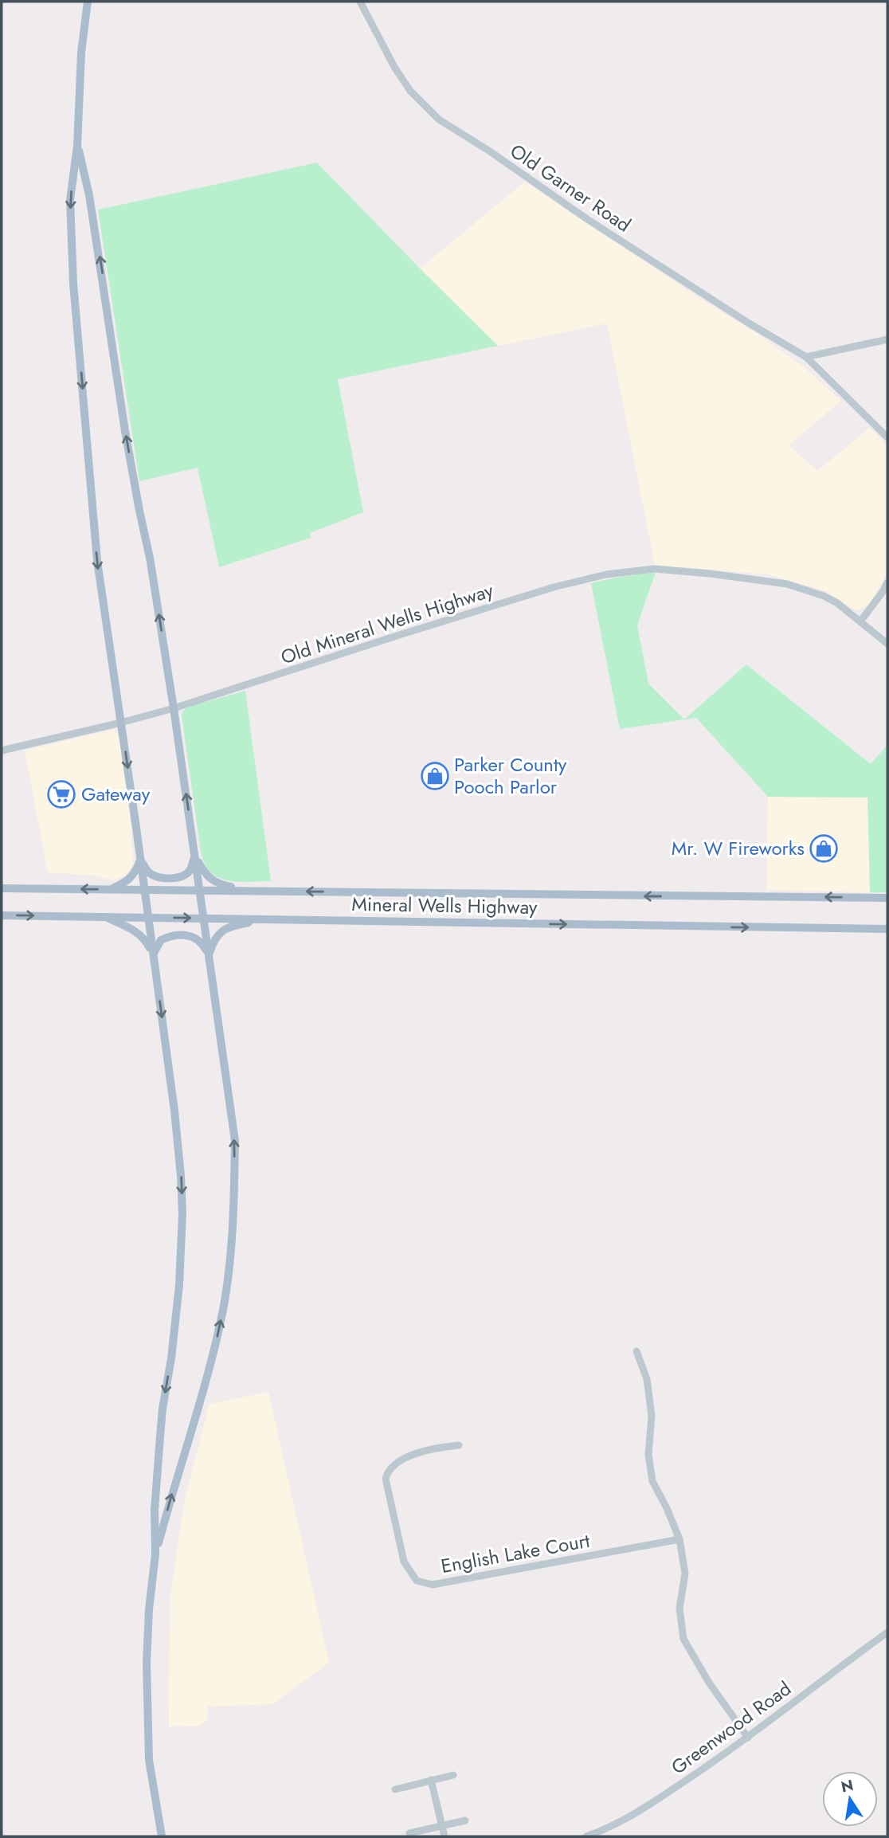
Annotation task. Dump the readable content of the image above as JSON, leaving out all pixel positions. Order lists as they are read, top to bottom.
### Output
{
  "streets": {
    "main road": ["Mineral Wells Highway"],
    "street": [
      "Old Garner Road",
      "Old Mineral Wells Highway",
      "English Lake Court",
      "Greenwood Road"
    ]
  },
  "places": {
    "shop": ["Parker County Pooch Parlor", "Mr. W Fireworks"],
    "supermarket": ["Gateway"]
  },
  "north": "top"
}
